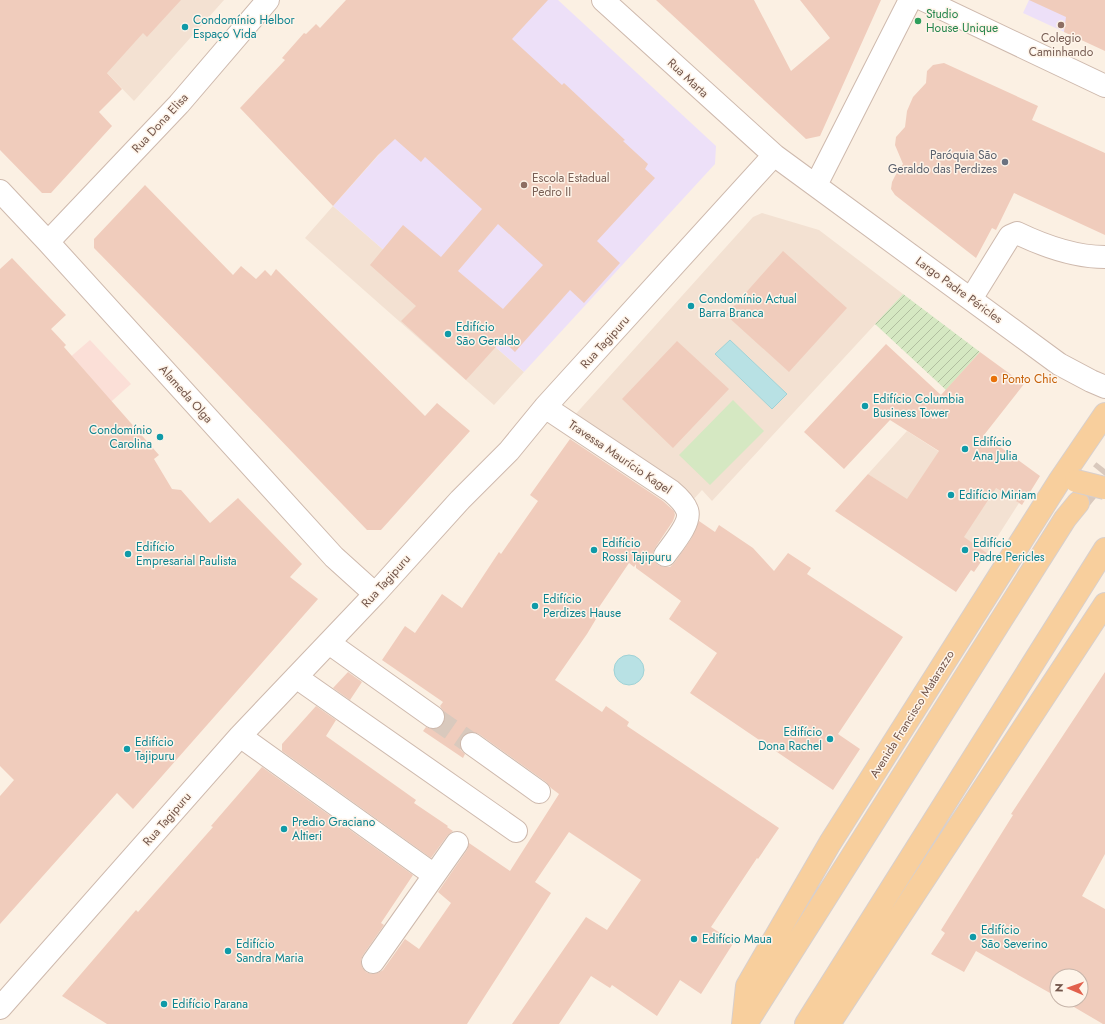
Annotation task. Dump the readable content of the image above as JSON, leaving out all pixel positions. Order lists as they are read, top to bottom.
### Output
{
  "streets": {
    "main road": ["Avenida Francisco Matarazzo"],
    "street": [
      "Rua Marta",
      "Rua Dona Elisa",
      "Largo Padre Péricles",
      "Rua Tagipuru",
      "Alameda Olga",
      "Travessa Maurício Kagel"
    ]
  },
  "crossings": [
    ["Rua Marta", "Largo Padre Péricles"],
    ["Rua Marta", "Rua Tagipuru"],
    ["Rua Dona Elisa", "Alameda Olga"],
    ["Largo Padre Péricles", "Rua Tagipuru"],
    ["Rua Tagipuru", "Alameda Olga"],
    ["Rua Tagipuru", "Travessa Maurício Kagel"]
  ],
  "places": [
    "Studio House Unique",
    "Colegio Caminhando",
    "Condomínio Helbor Espaço Vida",
    "Paróquia São Geraldo das Perdizes",
    "Escola Estadual Pedro II",
    "Condomínio Actual Barra Branca",
    "Edifício São Geraldo",
    "Ponto Chic",
    "Edifício Columbia Business Tower",
    "Condomínio Carolina",
    "Edifício Ana Julia",
    "Edifício Miriam",
    "Edifício Rossi Tajipuru",
    "Edifício Padre Pericles",
    "Edifício Empresarial Paulista",
    "Edifício Perdizes Hause",
    "Edifício Dona Rachel",
    "Edifício Tajipuru",
    "Predio Graciano Altieri",
    "Edifício São Severino",
    "Edifício Maua",
    "Edifício Sandra Maria",
    "Edifício Parana"
  ],
  "north": "left"
}
